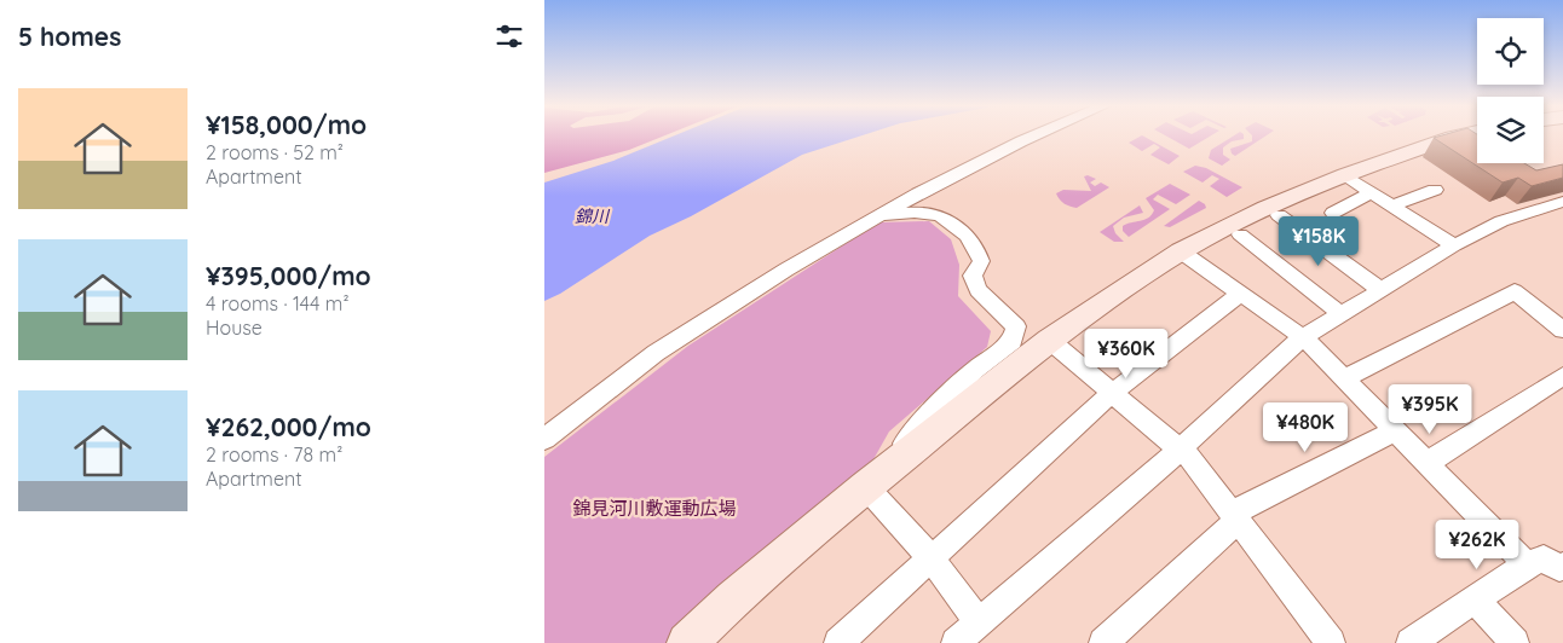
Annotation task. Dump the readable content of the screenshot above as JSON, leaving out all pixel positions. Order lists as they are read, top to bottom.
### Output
{
  "water": ["錦川"],
  "parks": ["錦見河川敷運動広場"],
  "page": {
    "heading": "5 homes",
    "list": [
      {
        "name": "¥158,000/mo",
        "note": "2 rooms · 52 m² · Apartment"
      },
      {
        "name": "¥395,000/mo",
        "note": "4 rooms · 144 m² · House"
      },
      {
        "name": "¥262,000/mo",
        "note": "2 rooms · 78 m² · Apartment"
      }
    ],
    "price": [
      "¥158K",
      "¥360K",
      "¥395K",
      "¥480K",
      "¥262K"
    ]
  }
}
